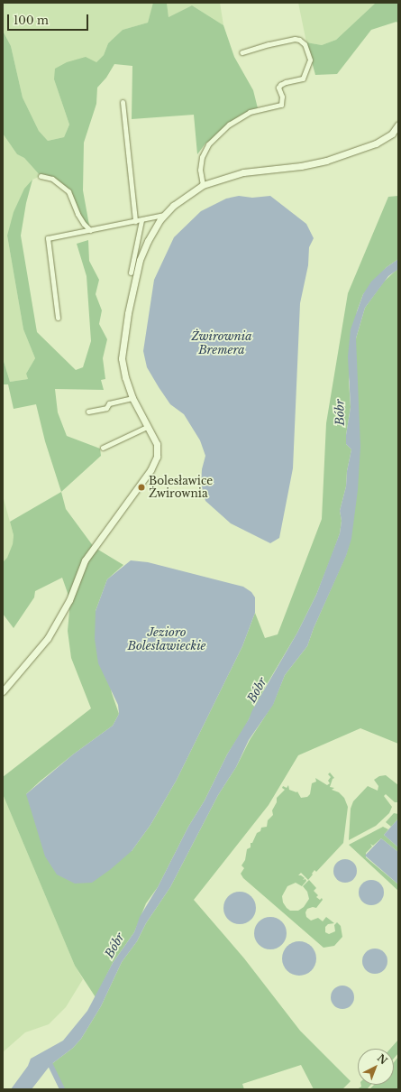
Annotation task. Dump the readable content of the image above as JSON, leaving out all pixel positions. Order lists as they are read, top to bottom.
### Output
{
  "water": ["Żwirownia Bremera", "Bóbr", "Jezioro Bolesławieckie"],
  "places": ["Bolesławice Żwirownia"],
  "scale_bar": "100 m",
  "north": "top right"
}
